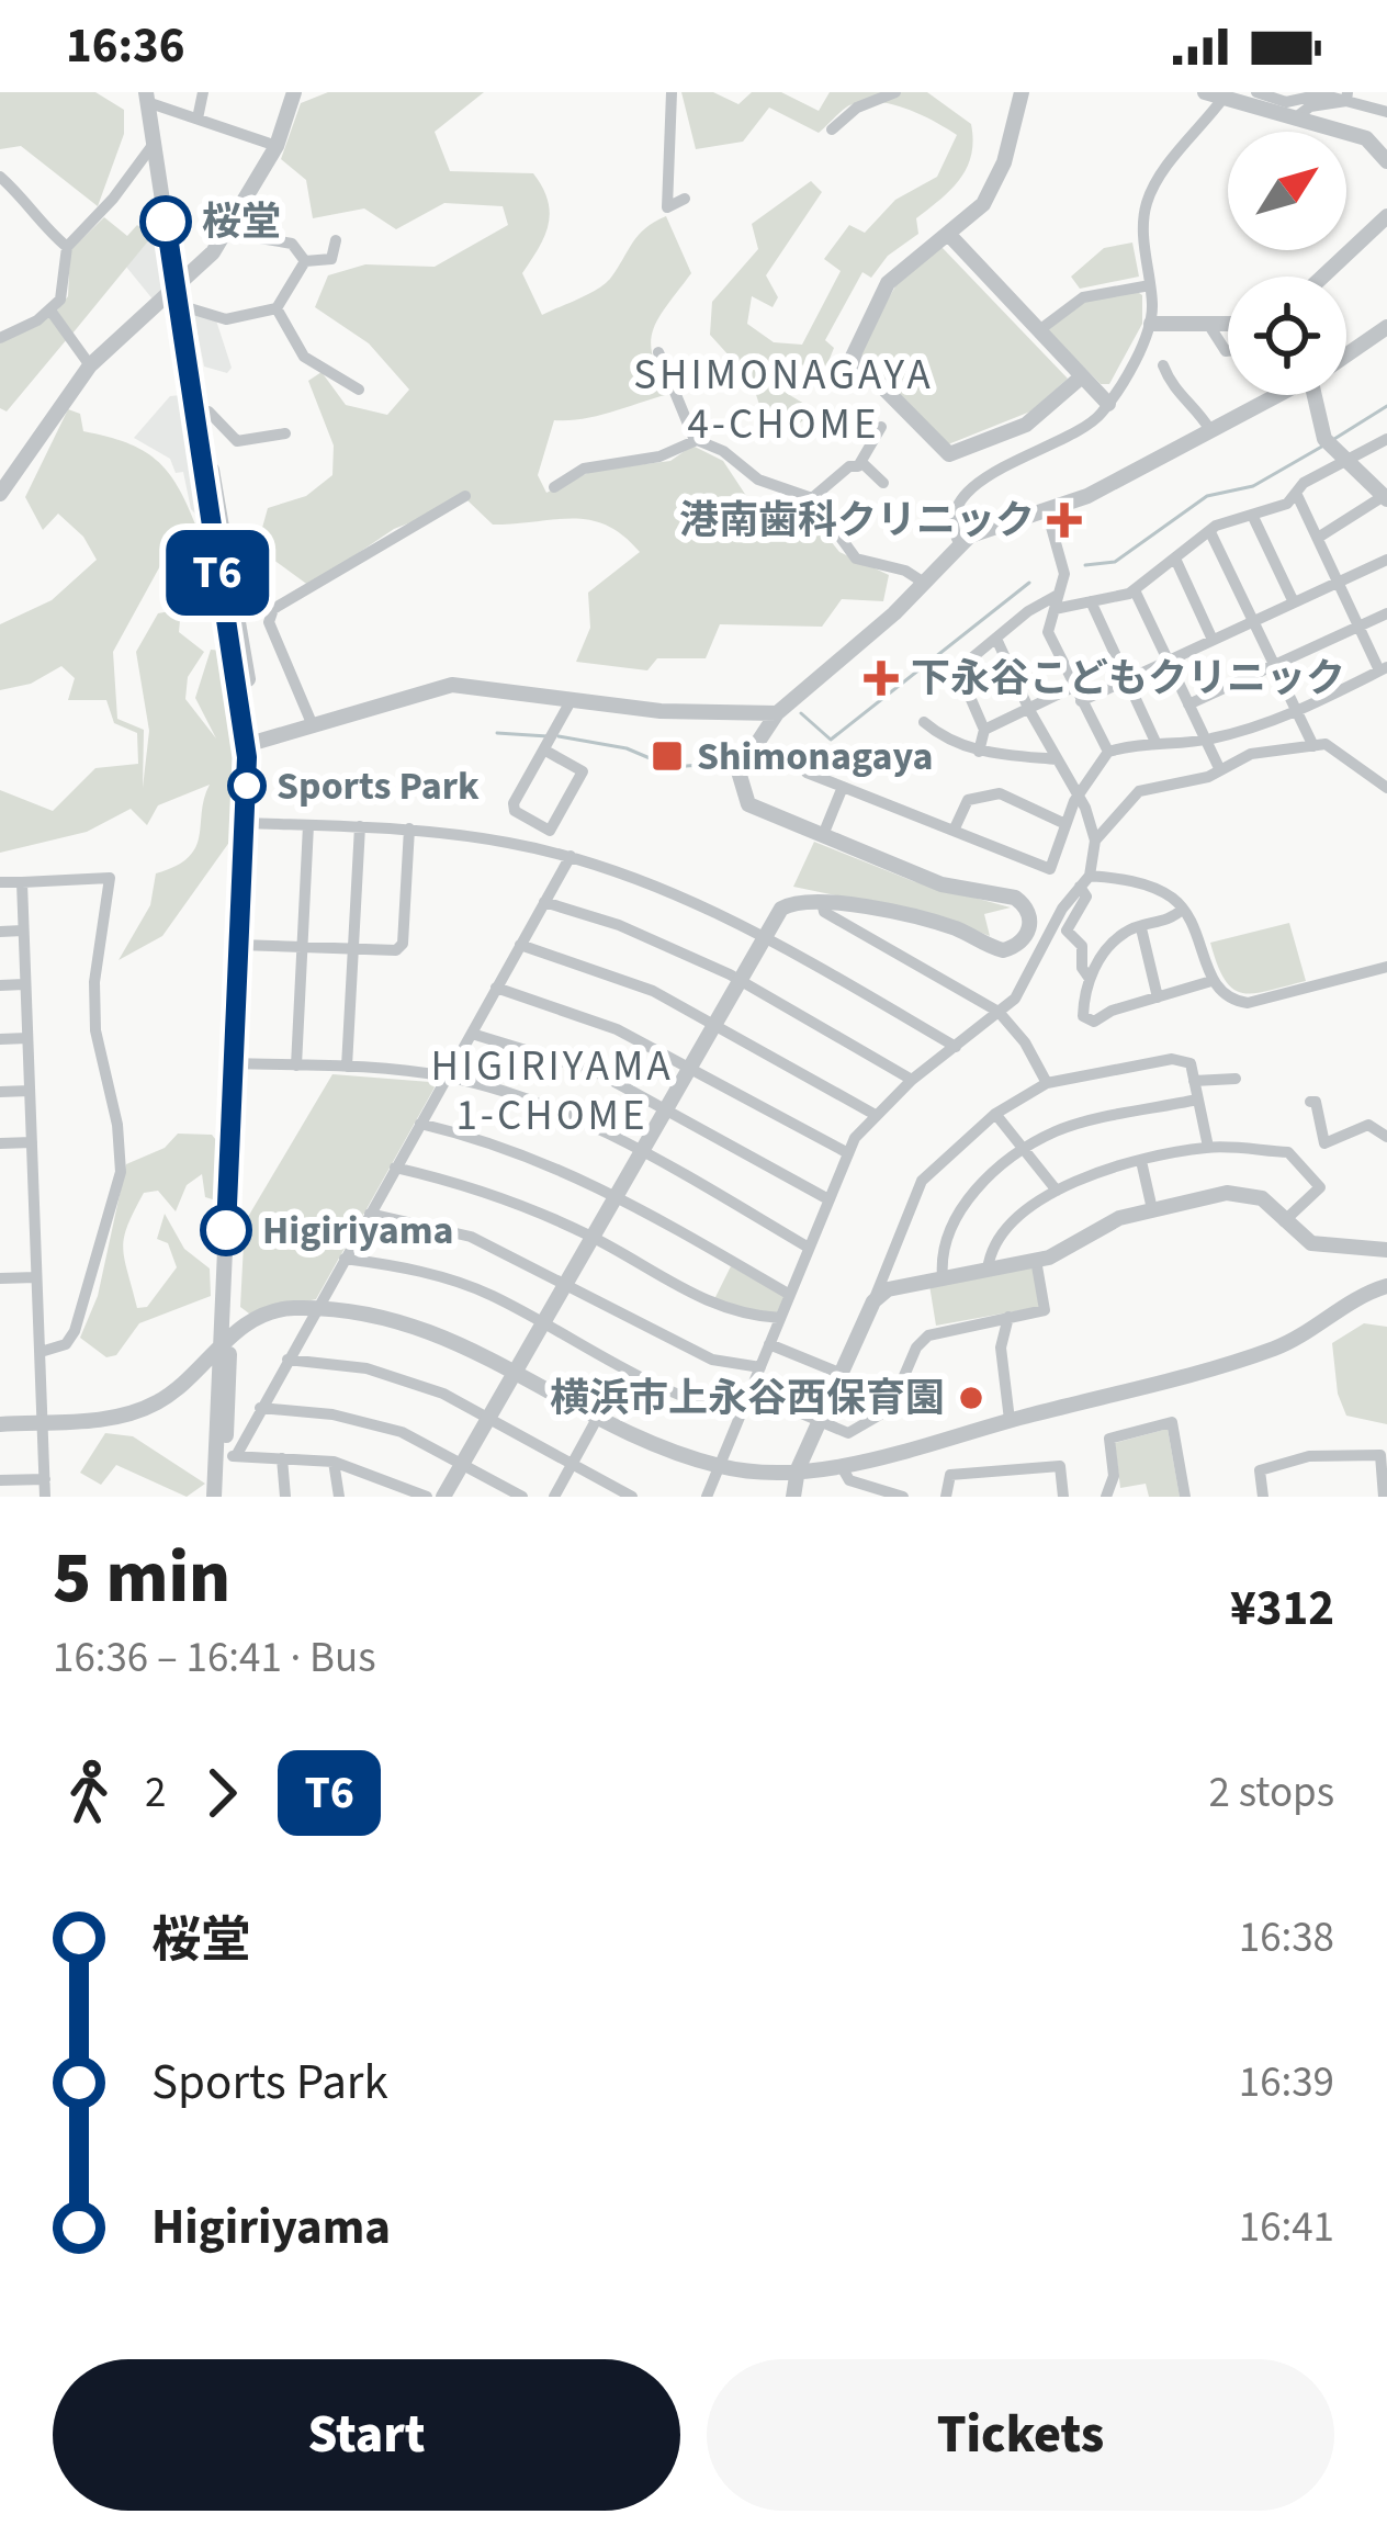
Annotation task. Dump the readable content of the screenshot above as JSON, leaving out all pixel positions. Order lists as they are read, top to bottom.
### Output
{
  "districts": ["SHIMONAGAYA 4-CHOME", "HIGIRIYAMA 1-CHOME"],
  "places": {
    "other": [
      "桜堂",
      "Sports Park",
      "Higiriyama",
      "横浜市上永谷西保育園"
    ],
    "health": ["港南歯科クリニック", "下永谷こどもクリニック"],
    "transit": ["Shimonagaya"]
  },
  "lines": ["bus line T6"],
  "north": "top right",
  "page": {
    "status": "16:36",
    "on_map": "T6",
    "heading": ["5 min", "16:36 – 16:41 · Bus", "¥312"],
    "legs": ["2", "T6", "2 stops"],
    "list": [
      {
        "name": "桜堂",
        "value": "16:38"
      },
      {
        "name": "Sports Park",
        "value": "16:39"
      },
      {
        "name": "Higiriyama",
        "value": "16:41"
      }
    ],
    "buttons": ["Start", "Tickets"]
  }
}
